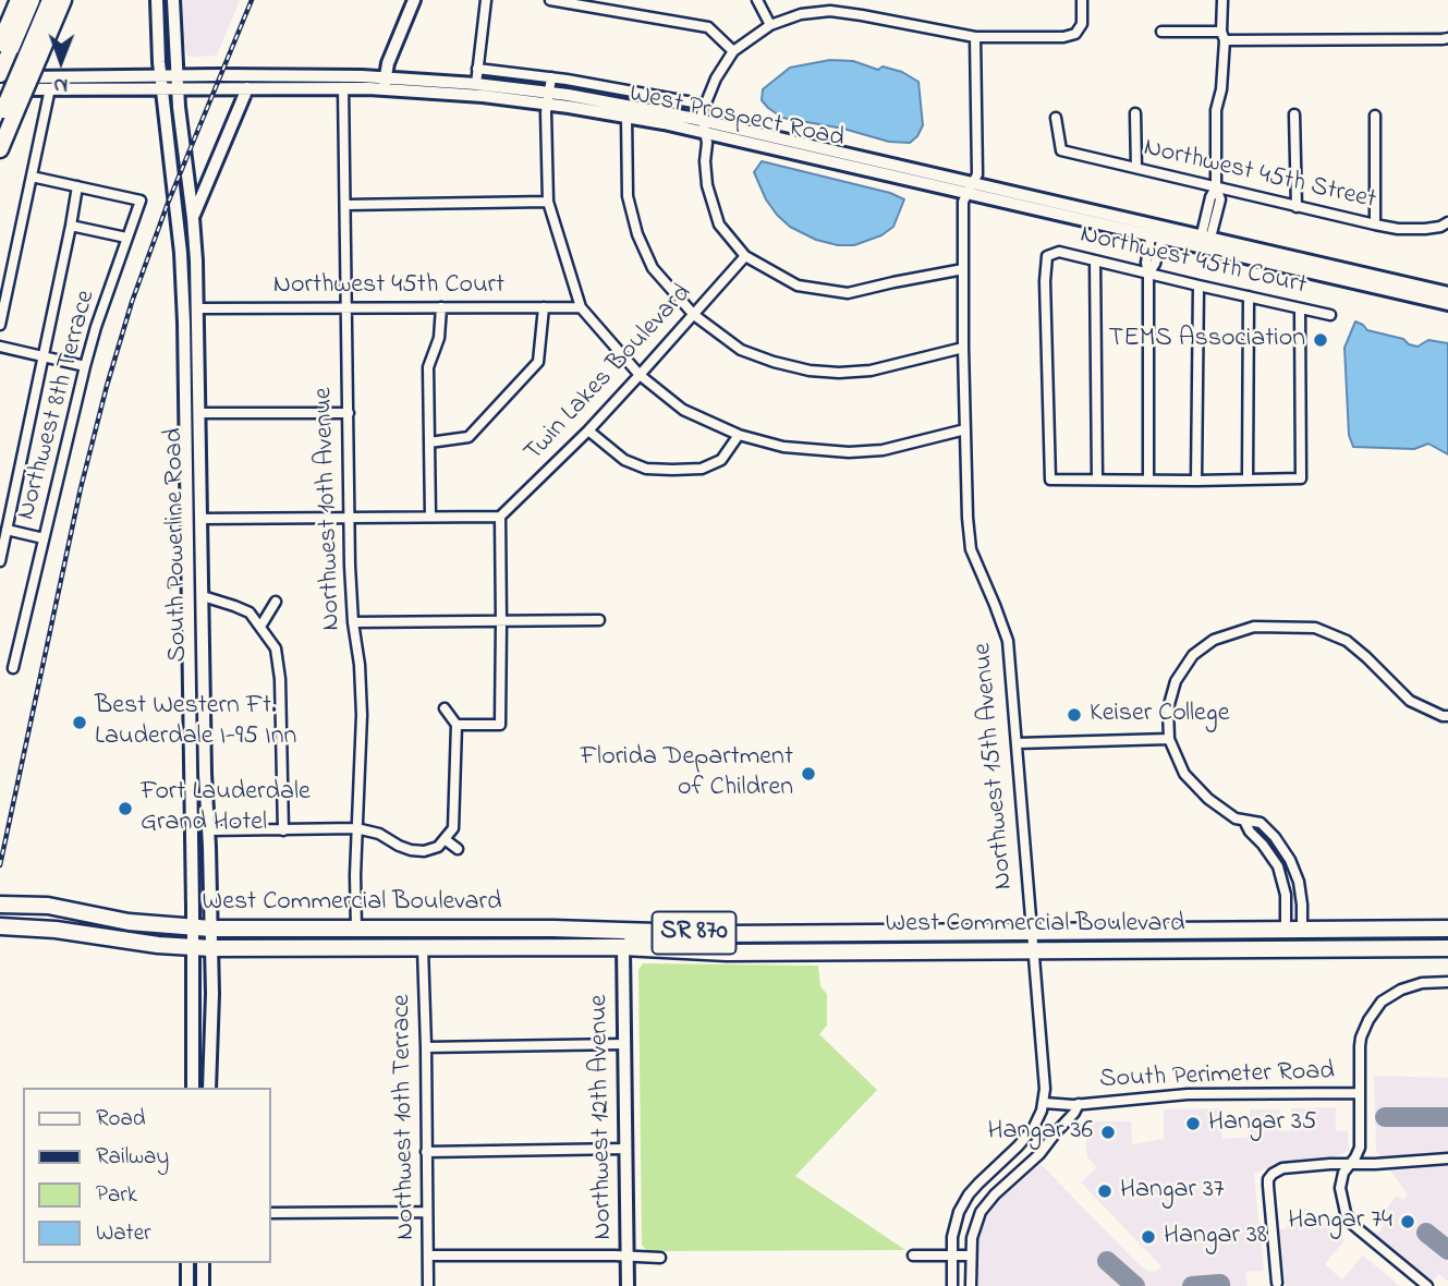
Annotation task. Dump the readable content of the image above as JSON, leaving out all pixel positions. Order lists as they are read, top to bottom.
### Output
{
  "streets": {
    "highway": ["West Commercial Boulevard", "SR 870"],
    "main road": ["West Prospect Road", "South Powerline Road", "Northwest 12th Avenue"],
    "street": [
      "Northwest 45th Street",
      "Northwest 45th Court",
      "Twin Lakes Boulevard",
      "Northwest 8th Terrace",
      "Northwest 10th Avenue",
      "Northwest 15th Avenue",
      "South Perimeter Road",
      "Northwest 10th Terrace"
    ]
  },
  "crossings": [
    ["West Prospect Road", "Northwest 10th Avenue"],
    ["West Prospect Road", "South Powerline Road"],
    ["West Prospect Road", "Northwest 15th Avenue"],
    ["Northwest 45th Court", "Northwest 10th Avenue"],
    ["Northwest 45th Court", "South Powerline Road"],
    ["Northwest 10th Avenue", "West Commercial Boulevard"],
    ["South Powerline Road", "West Commercial Boulevard"],
    ["Northwest 15th Avenue", "West Commercial Boulevard"],
    ["Northwest 15th Avenue", "South Perimeter Road"],
    ["West Commercial Boulevard", "Northwest 10th Terrace"],
    ["West Commercial Boulevard", "Northwest 12th Avenue"]
  ],
  "places": [
    "TEMS Association",
    "Keiser College",
    "Best Western Ft. Lauderdale I-95 Inn",
    "Florida Department of Children",
    "Fort Lauderdale Grand Hotel",
    "Hangar 35",
    "Hangar 36",
    "Hangar 37",
    "Hangar 74",
    "Hangar 38"
  ],
  "legend": [
    "Road",
    "Railway",
    "Park",
    "Water"
  ],
  "north": "bottom"
}
